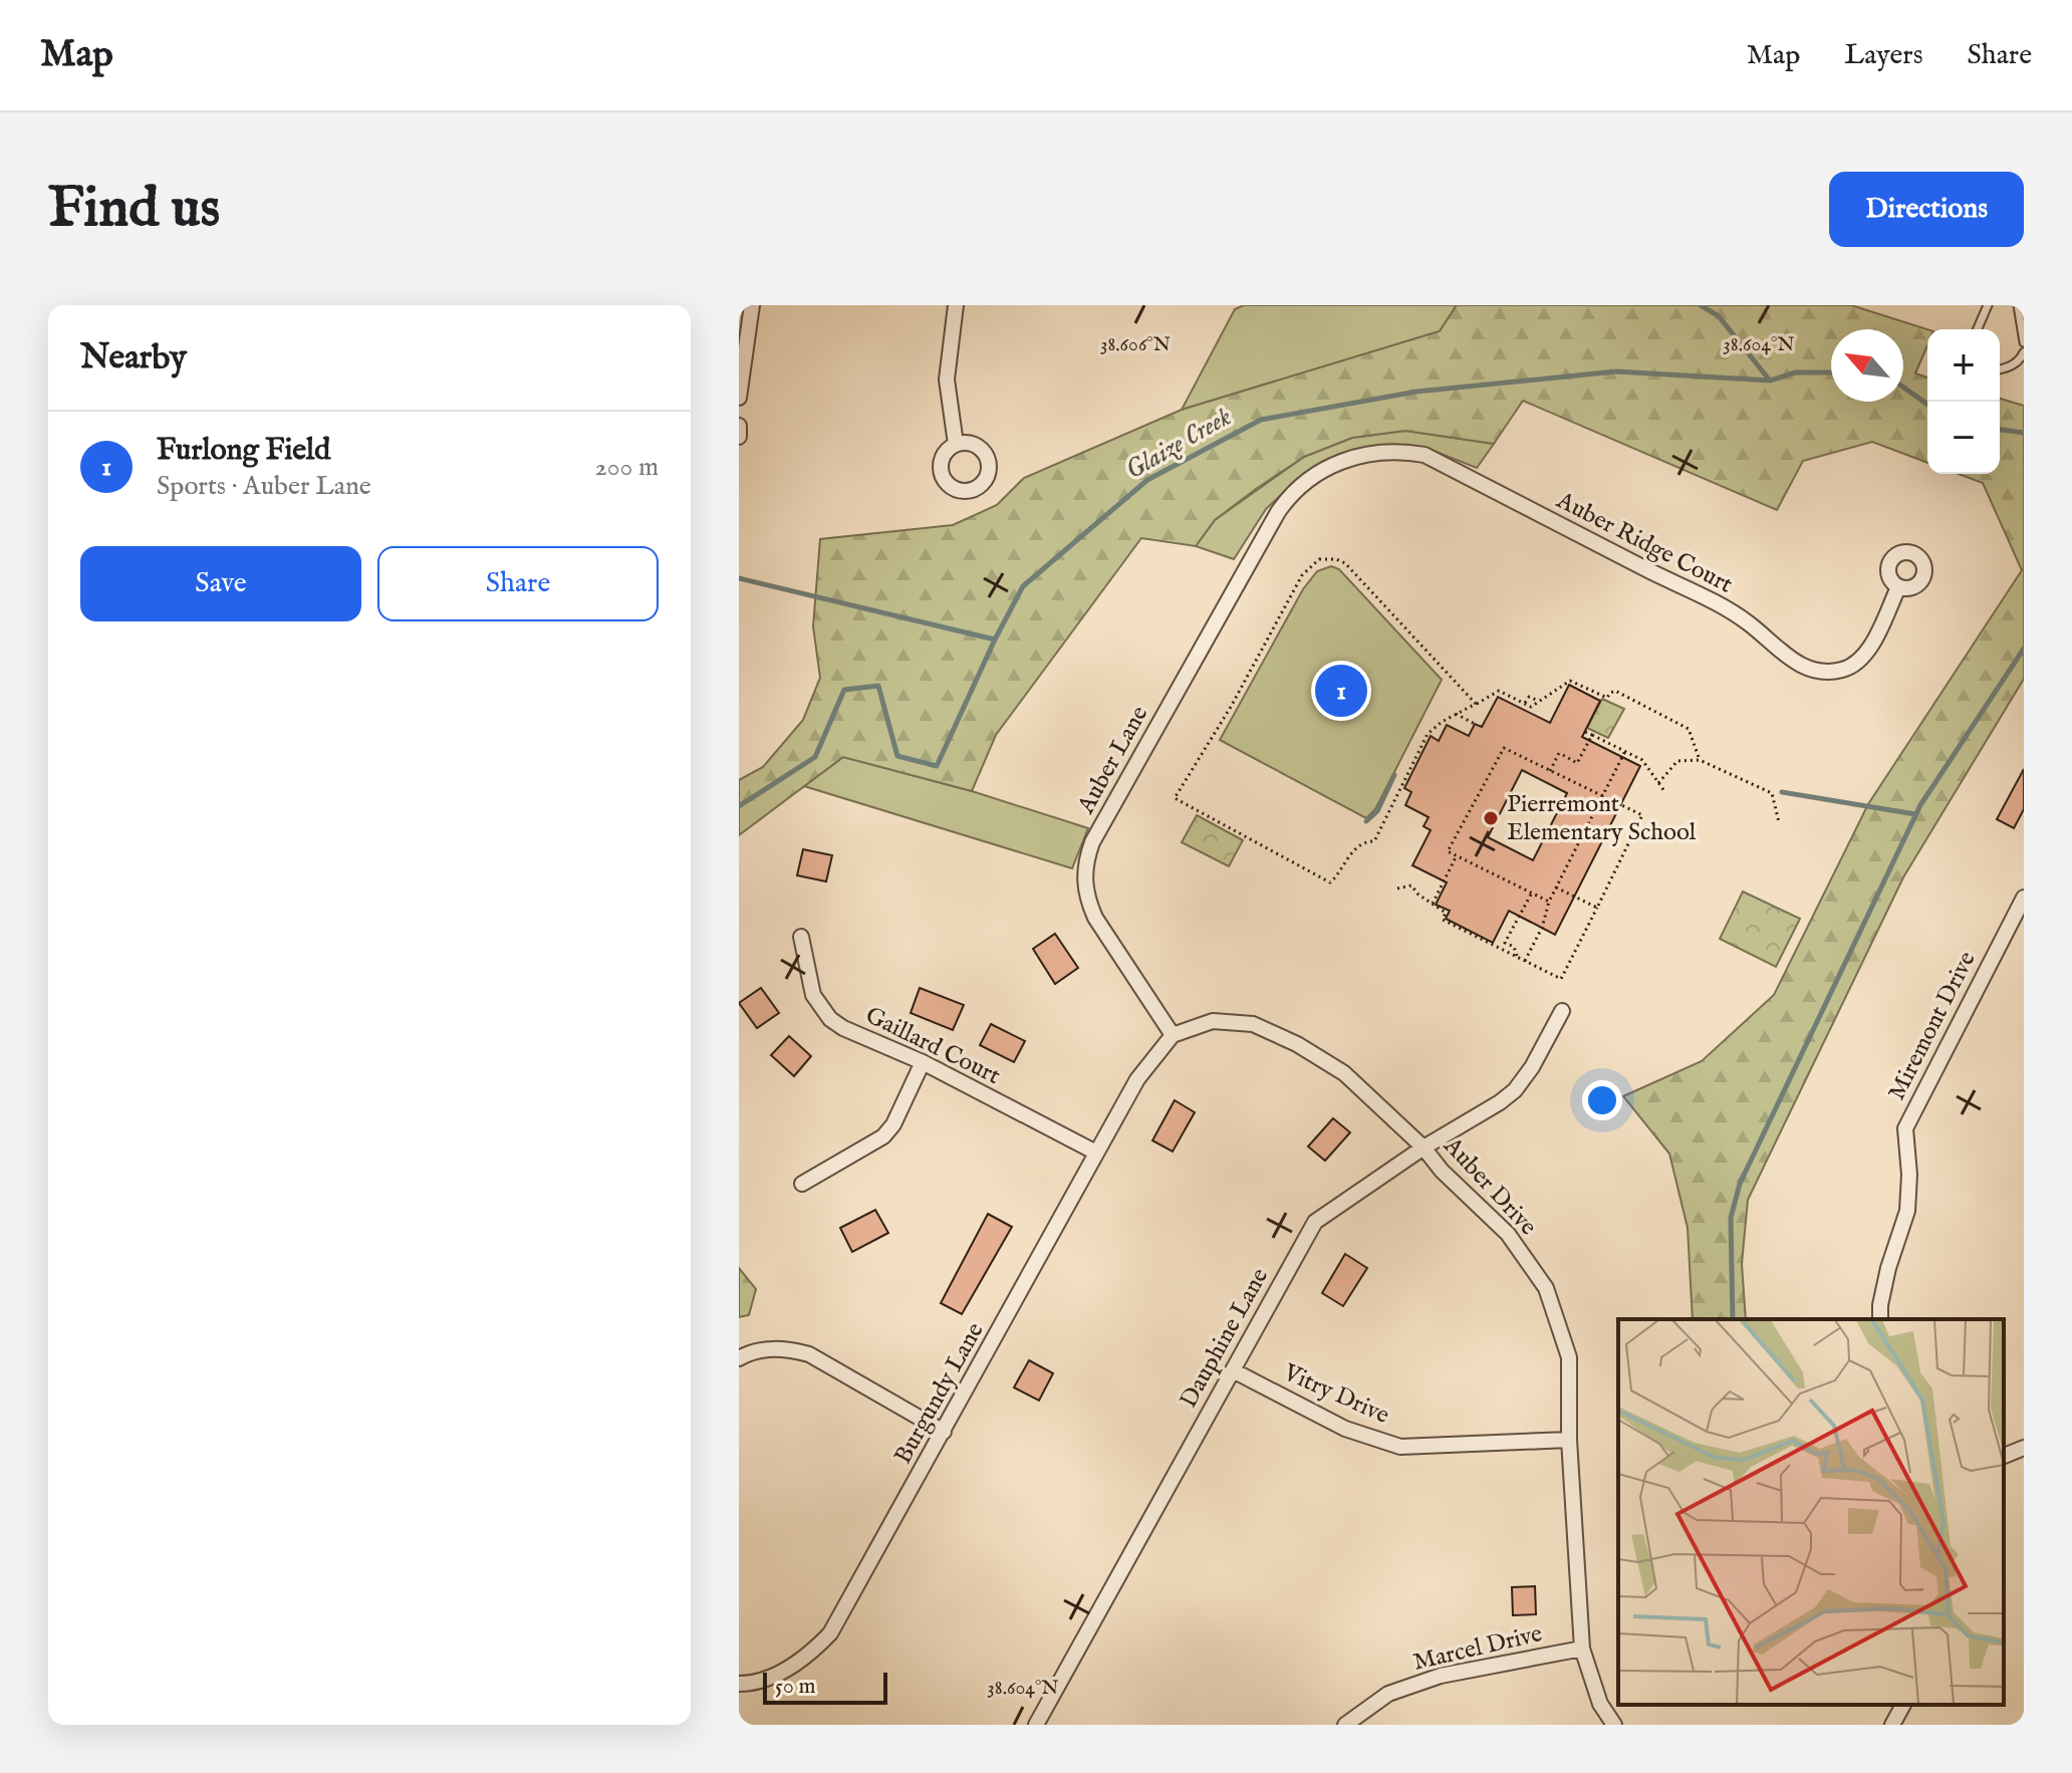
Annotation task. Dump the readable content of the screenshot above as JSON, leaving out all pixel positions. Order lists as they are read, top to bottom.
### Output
{
  "streets": {
    "street": [
      "Auber Ridge Court",
      "Auber Lane",
      "Miremont Drive",
      "Gaillard Court",
      "Auber Drive",
      "Dauphine Lane",
      "Burgundy Lane",
      "Vitry Drive",
      "Marcel Drive"
    ]
  },
  "crossings": [
    ["Auber Ridge Court", "Auber Lane"],
    ["Auber Lane", "Auber Drive"],
    ["Auber Lane", "Burgundy Lane"],
    ["Gaillard Court", "Burgundy Lane"],
    ["Auber Drive", "Dauphine Lane"],
    ["Auber Drive", "Burgundy Lane"],
    ["Auber Drive", "Vitry Drive"],
    ["Auber Drive", "Marcel Drive"],
    ["Dauphine Lane", "Vitry Drive"]
  ],
  "water": ["Glaize Creek"],
  "places": ["Pierremont Elementary School"],
  "scale_bar": "50 m",
  "north": "top left",
  "page": {
    "header": "Map",
    "nav": ["Map", "Layers", "Share"],
    "buttons": [
      "Directions",
      ["Save", "Share"]
    ],
    "title": "Find us",
    "heading": "Nearby",
    "map_buttons": ["+", "−"],
    "list": [
      {
        "mark": "1",
        "name": "Furlong Field",
        "note": "Sports · Auber Lane",
        "value": "200 m"
      }
    ],
    "pins": "1",
    "scale": "50 m"
  },
  "coordinates": ["38.606°N", "38.604°N"]
}
